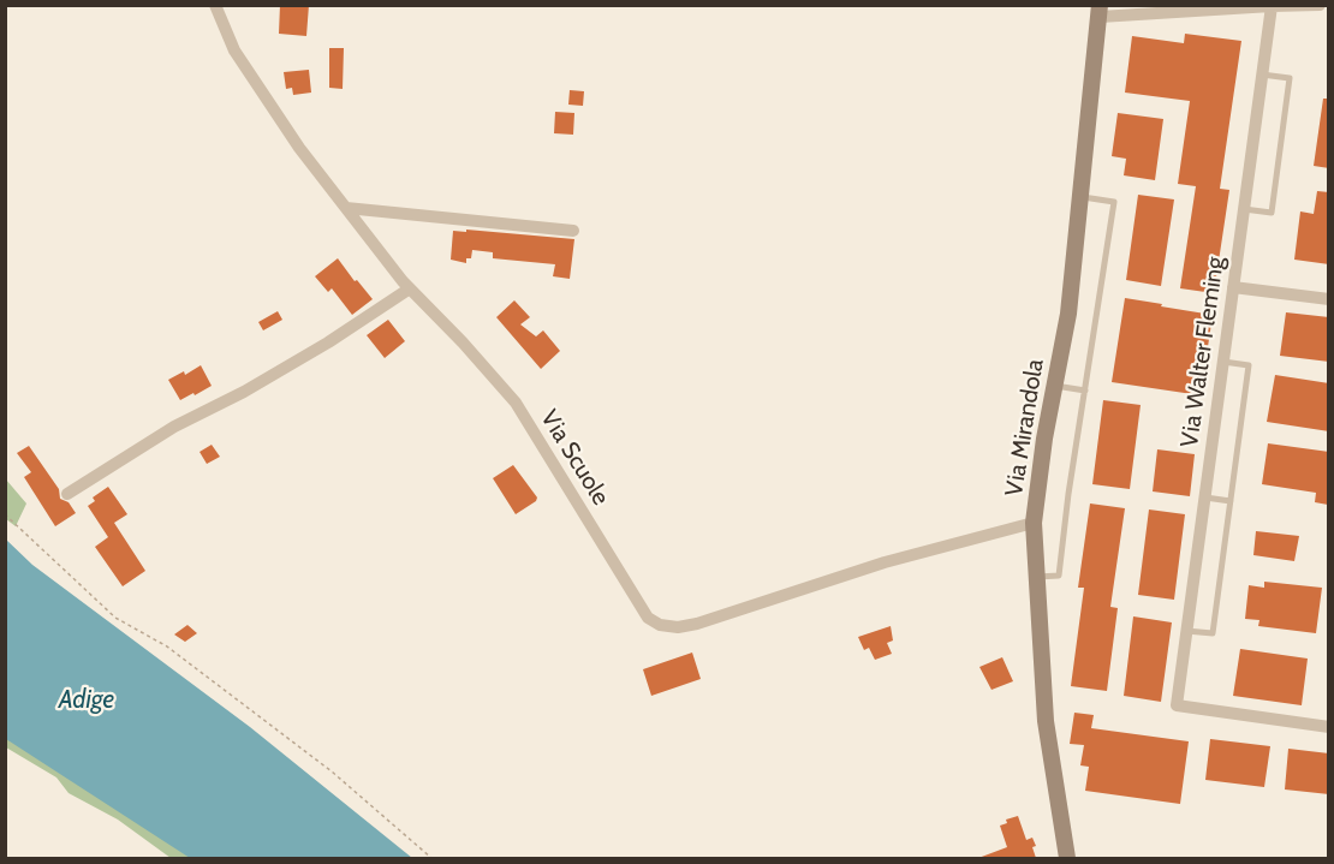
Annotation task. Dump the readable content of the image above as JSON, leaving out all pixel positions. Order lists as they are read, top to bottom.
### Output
{
  "streets": {
    "street": ["Via Walter Fleming", "Via Mirandola", "Via Scuole"]
  },
  "crossings": [
    ["Via Mirandola", "Via Scuole"]
  ],
  "water": ["Adige"]
}
